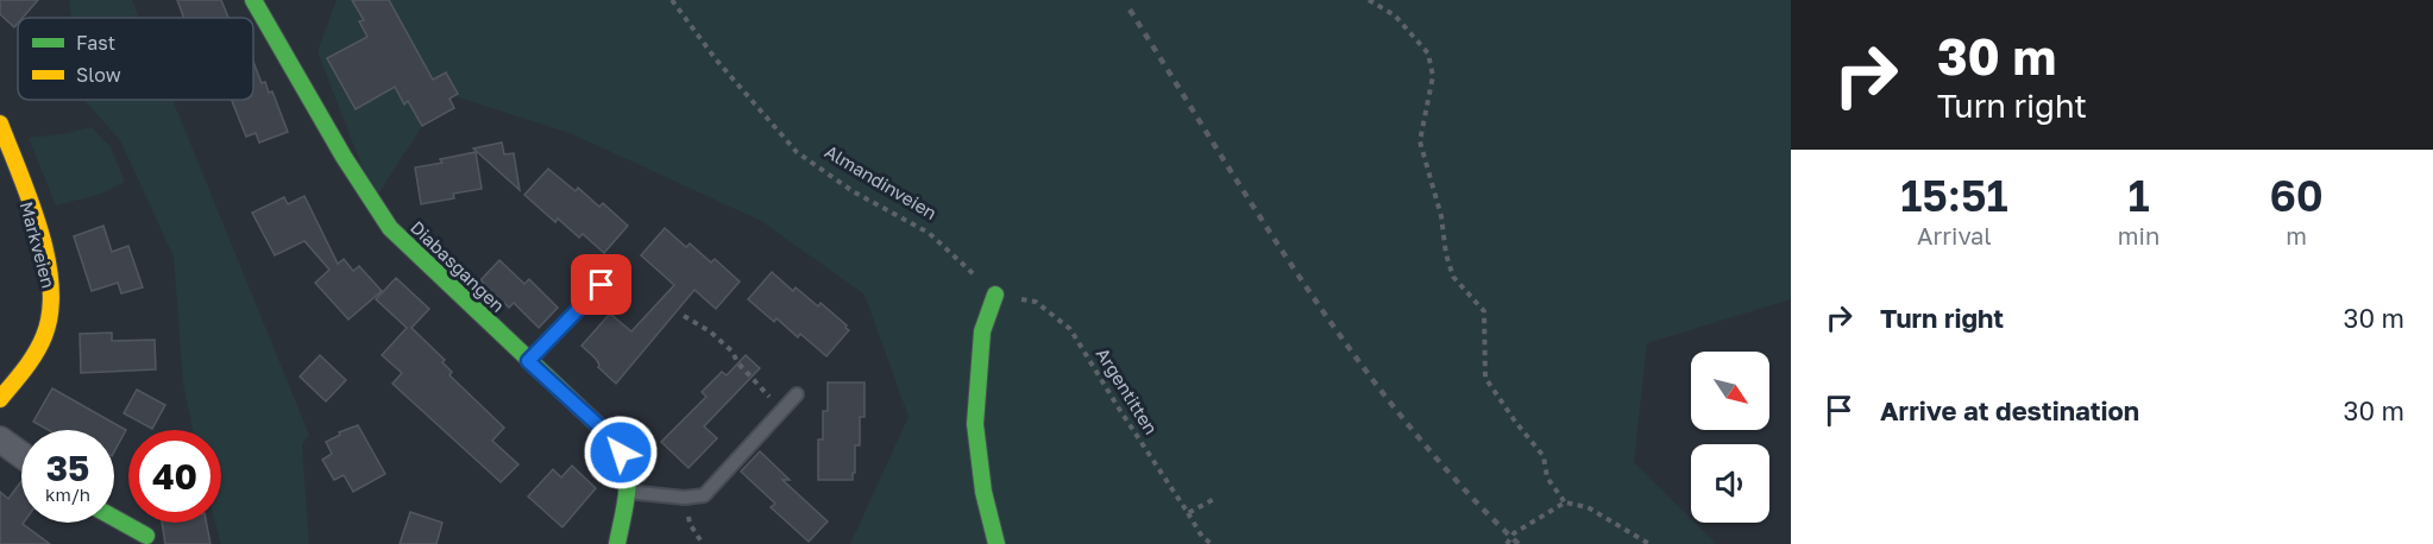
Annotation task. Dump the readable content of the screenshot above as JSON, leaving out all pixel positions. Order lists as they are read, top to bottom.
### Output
{
  "streets": {
    "street": ["Markveien", "Diabasgangen"],
    "path": ["Almandinveien", "Argentitten"]
  },
  "crossings": [
    ["Almandinveien", "Argentitten"]
  ],
  "legend": ["Fast", "Slow"],
  "north": "bottom right",
  "page": {
    "turn": ["30 m", "Turn right"],
    "eta": [
      "15:51",
      "Arrival",
      "1",
      "min",
      "60",
      "m"
    ],
    "list": [
      {
        "name": "Turn right",
        "value": "30 m"
      },
      {
        "name": "Arrive at destination",
        "value": "30 m"
      }
    ],
    "speed": "35 km/h",
    "limit": "40"
  }
}
